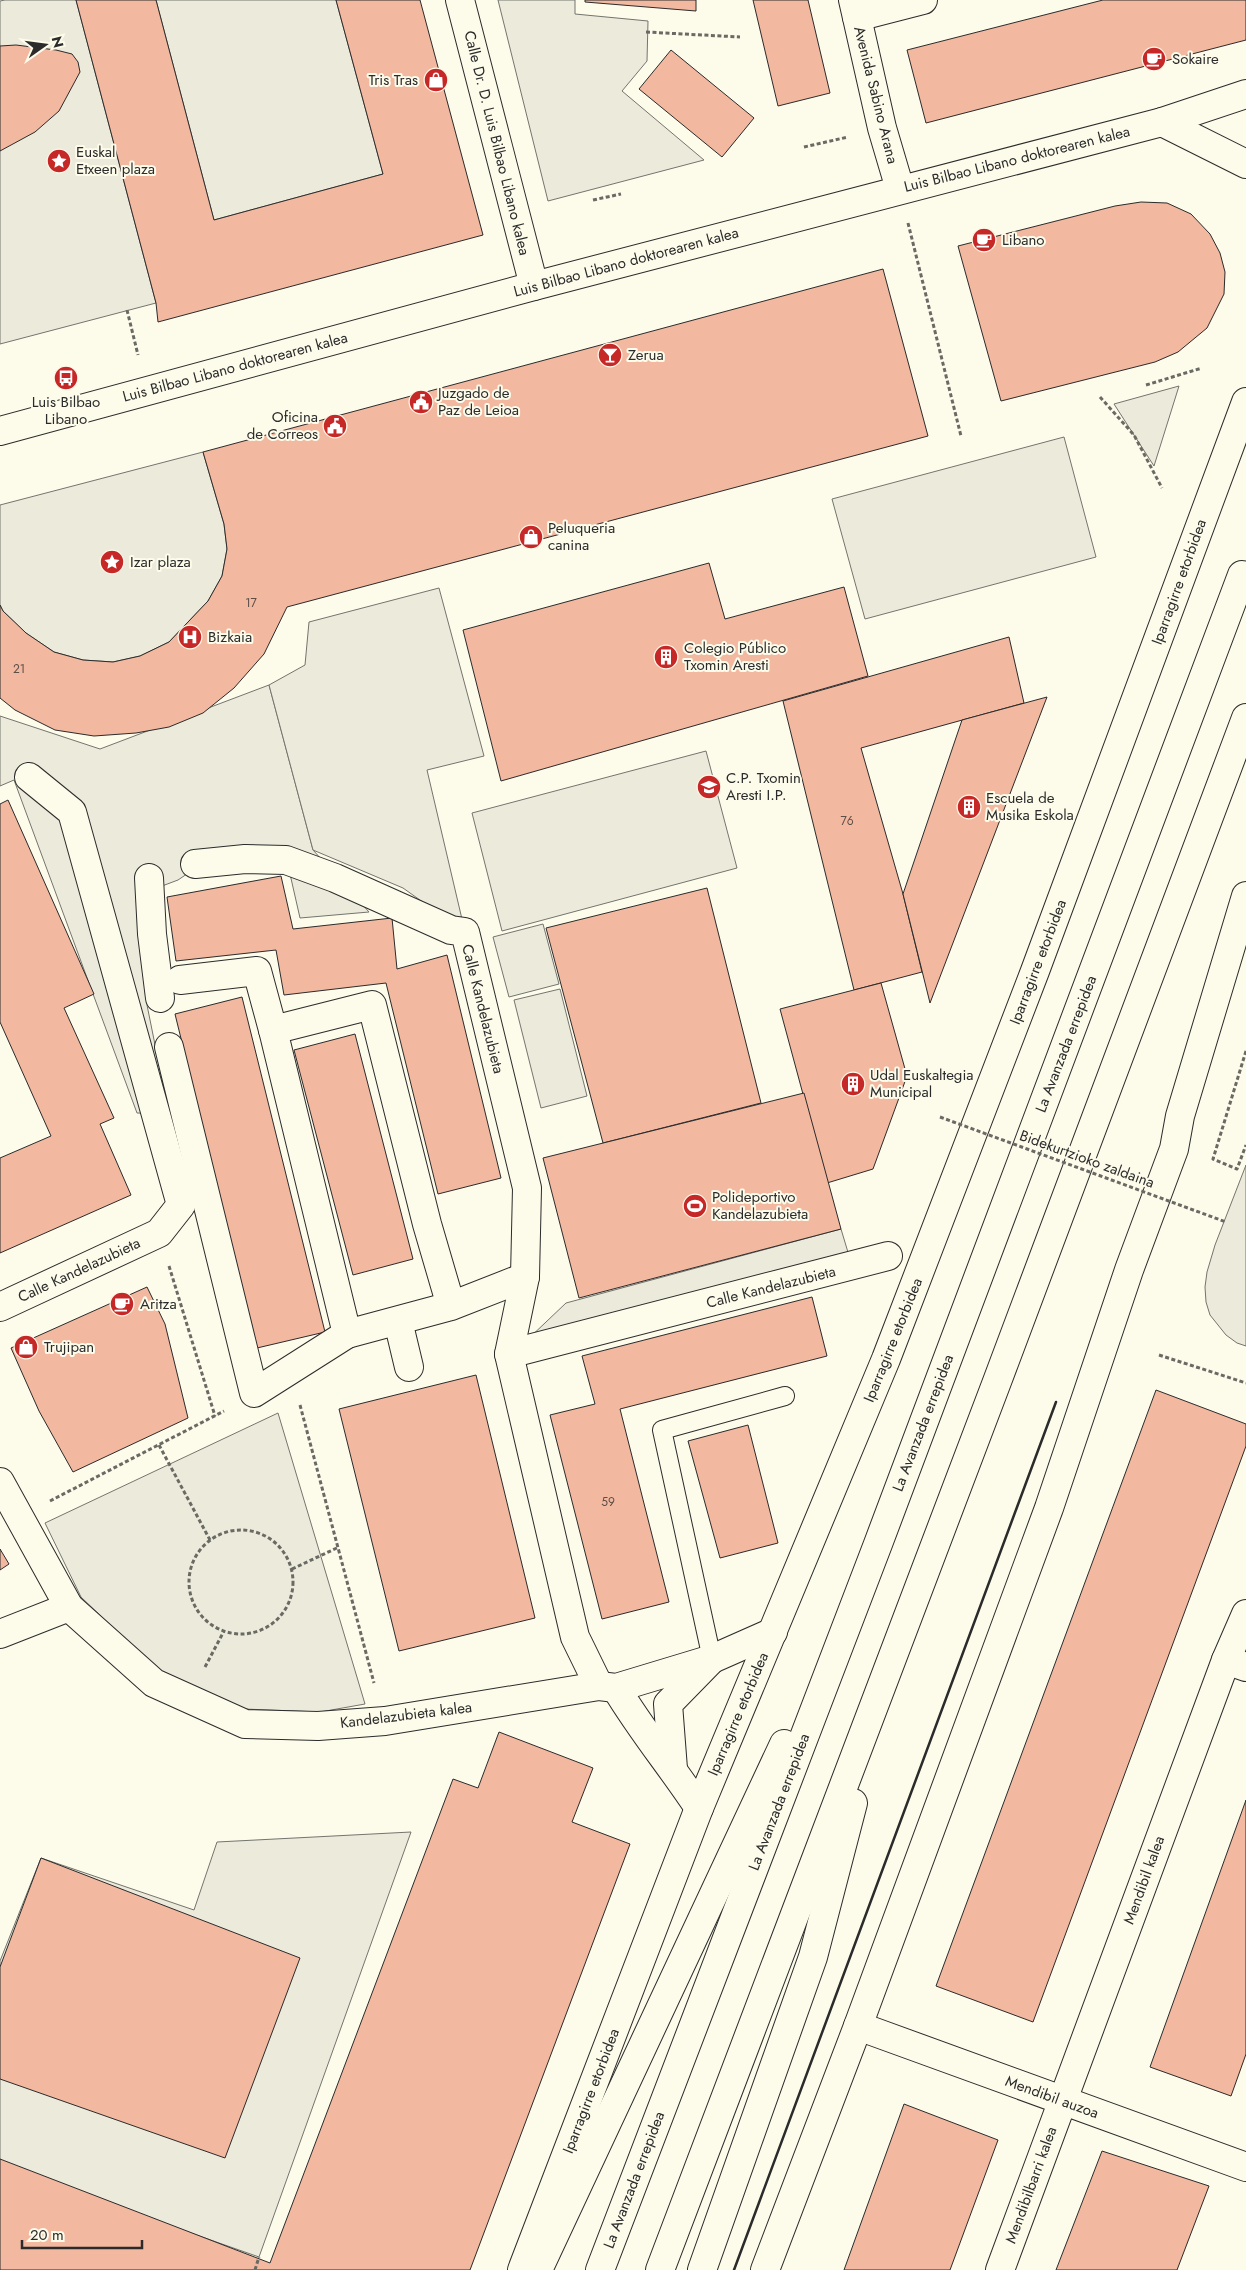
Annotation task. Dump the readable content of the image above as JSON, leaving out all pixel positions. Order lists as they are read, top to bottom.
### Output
{
  "streets": {
    "main road": [
      "Avenida Sabino Arana",
      "Calle Dr. D. Luis Bilbao Libano kalea",
      "Luis Bilbao Libano doktorearen kalea",
      "Iparragirre etorbidea",
      "Calle Kandelazubieta",
      "La Avanzada errepidea",
      "Kandelazubieta kalea",
      "Mendibil kalea",
      "Mendibil auzoa",
      "Mendibilbarri kalea"
    ],
    "path": ["Bidekurtzioko zaldaina"]
  },
  "crossings": [
    ["Avenida Sabino Arana", "Luis Bilbao Libano doktorearen kalea"],
    ["Calle Dr. D. Luis Bilbao Libano kalea", "Luis Bilbao Libano doktorearen kalea"],
    ["Iparragirre etorbidea", "Calle Kandelazubieta"],
    ["Calle Kandelazubieta", "Kandelazubieta kalea"],
    ["Mendibil kalea", "Mendibil auzoa"],
    ["Mendibil kalea", "Mendibilbarri kalea"],
    ["Mendibil auzoa", "Mendibilbarri kalea"]
  ],
  "places": {
    "cafe": ["Sokaire", "Libano", "Aritza"],
    "shop": ["Tris Tras", "Peluqueria canina", "Trujipan"],
    "place": ["Euskal Etxeen plaza", "Izar plaza"],
    "bar": ["Zerua"],
    "bus stop": ["Luis Bilbao Libano"],
    "public building": ["Juzgado de Paz de Leioa", "Oficina de Correos"],
    "hospital": ["Bizkaia"],
    "building": ["Colegio Público Txomin Aresti", "Escuela de Musika Eskola", "Udal Euskaltegia Municipal"],
    "school or university": ["C.P. Txomin Aresti I.P."],
    "sports": ["Polideportivo Kandelazubieta"]
  },
  "house_numbers": [
    "17",
    "21",
    "76",
    "59"
  ],
  "scale_bar": "20 m",
  "north": "right"
}
